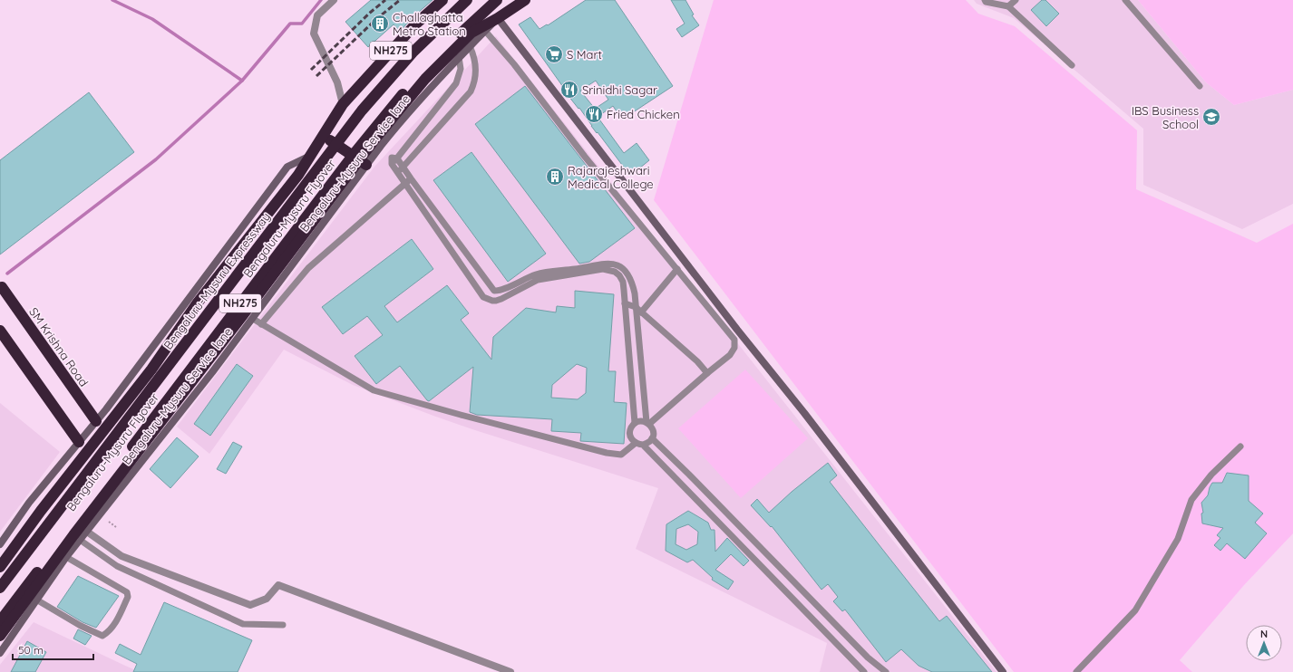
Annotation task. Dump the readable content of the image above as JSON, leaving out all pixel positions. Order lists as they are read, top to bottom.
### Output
{
  "streets": {
    "highway": [
      "NH275",
      "Bengaluru-Mysuru Service lane",
      "Bengaluru-Mysuru Flyover",
      "Bengaluru-Mysuru Expressway",
      "SM Krishna Road"
    ]
  },
  "crossings": [
    ["NH275", "Bengaluru-Mysuru Service lane"],
    ["Bengaluru-Mysuru Expressway", "SM Krishna Road"]
  ],
  "places": {
    "building": ["Challaghatta Metro Station", "Rajarajeshwari Medical College"],
    "supermarket": ["S Mart"],
    "restaurant": ["Srinidhi Sagar", "Fried Chicken"],
    "school or university": ["IBS Business School"]
  },
  "scale_bar": "50 m",
  "north": "top"
}
